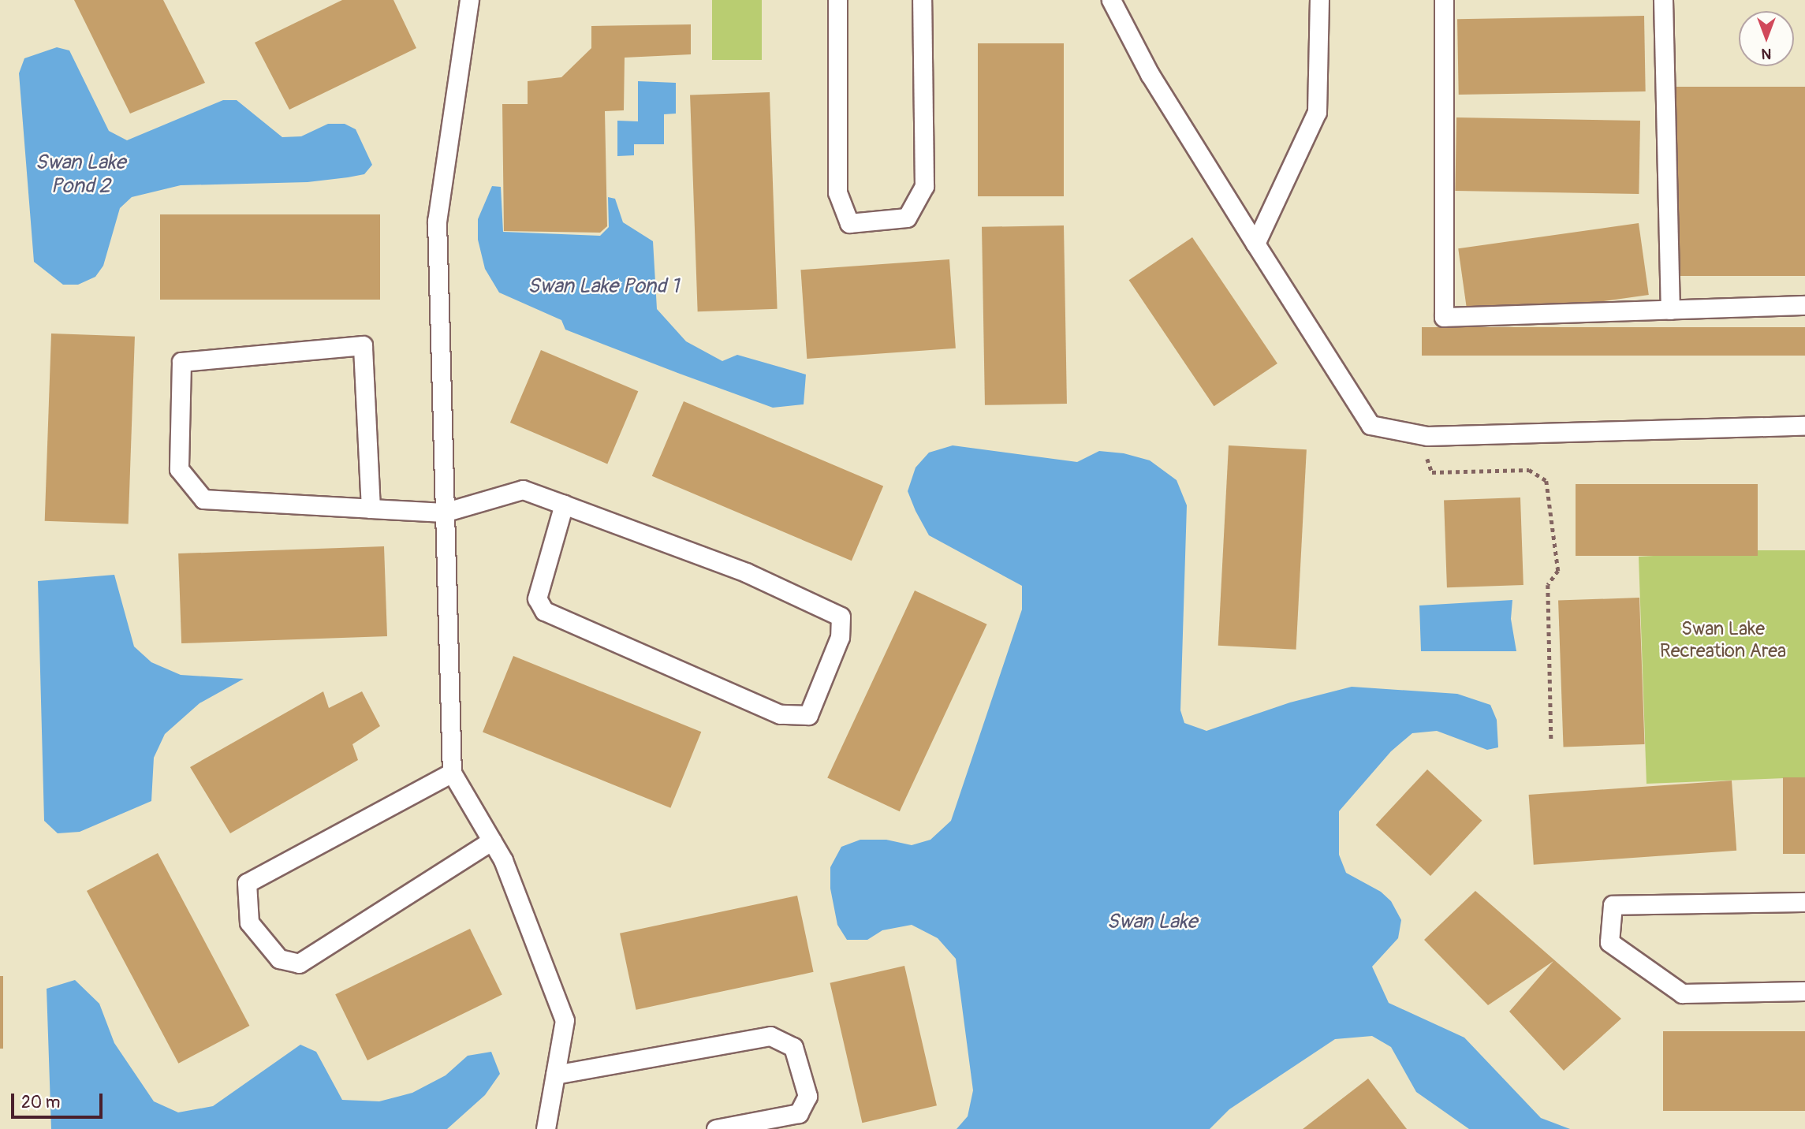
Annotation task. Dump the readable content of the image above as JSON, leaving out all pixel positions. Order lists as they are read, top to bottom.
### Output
{
  "water": ["Swan Lake Pond 2", "Swan Lake Pond 1", "Swan Lake"],
  "parks": ["Swan Lake Recreation Area"],
  "scale_bar": "20 m",
  "north": "bottom"
}
